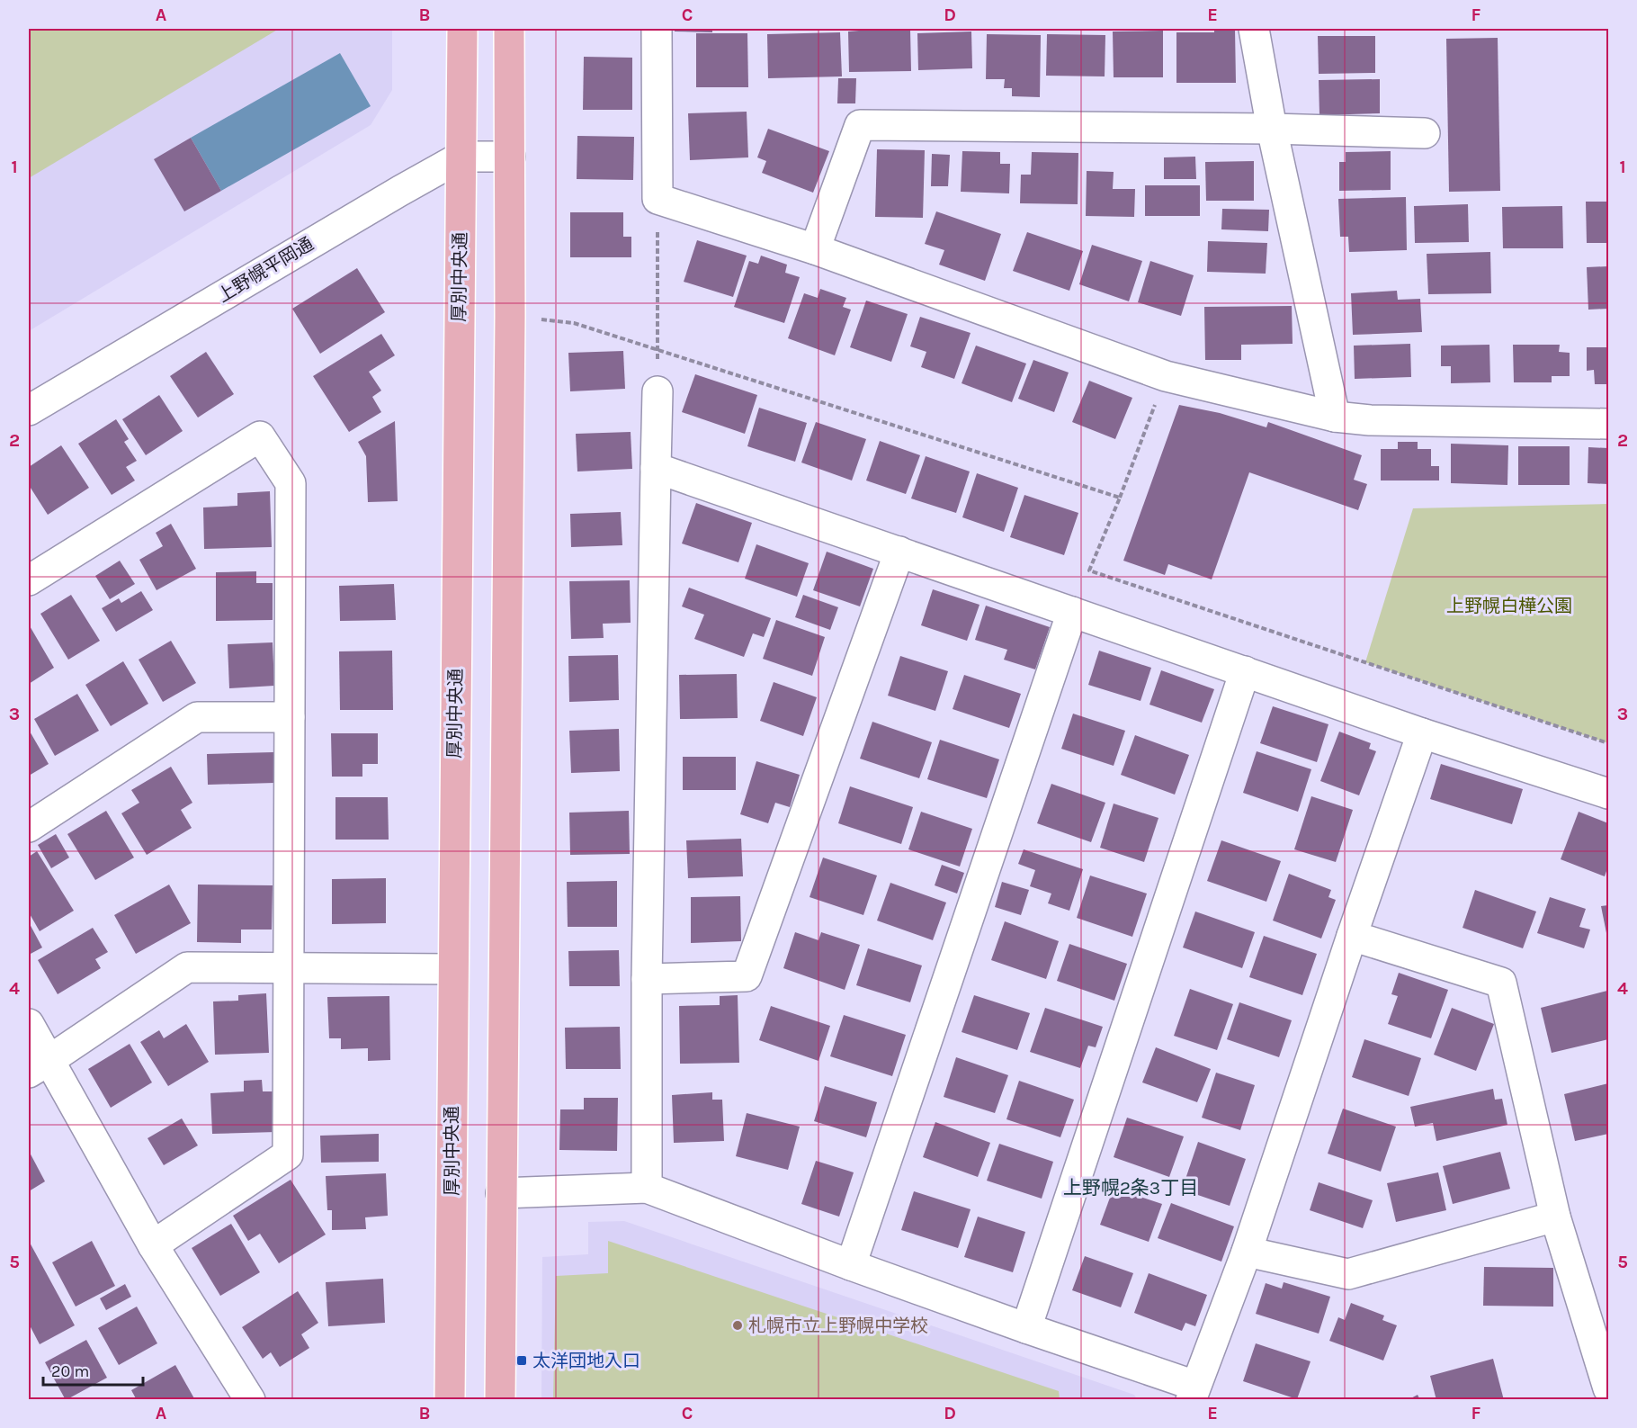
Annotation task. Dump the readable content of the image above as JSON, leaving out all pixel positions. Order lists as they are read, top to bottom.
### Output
{
  "streets": {
    "main road": ["厚別中央通"],
    "street": ["上野幌平岡通"]
  },
  "crossings": [
    ["上野幌平岡通", "厚別中央通"]
  ],
  "districts": ["上野幌2条3丁目"],
  "parks": ["上野幌白樺公園"],
  "places": {
    "other": ["札幌市立上野幌中学校"],
    "transit": ["太洋団地入口"]
  },
  "scale_bar": "20 m",
  "grid": {
    "columns": [
      "A",
      "B",
      "C",
      "D",
      "E",
      "F"
    ],
    "rows": [
      "1",
      "2",
      "3",
      "4",
      "5"
    ]
  }
}
